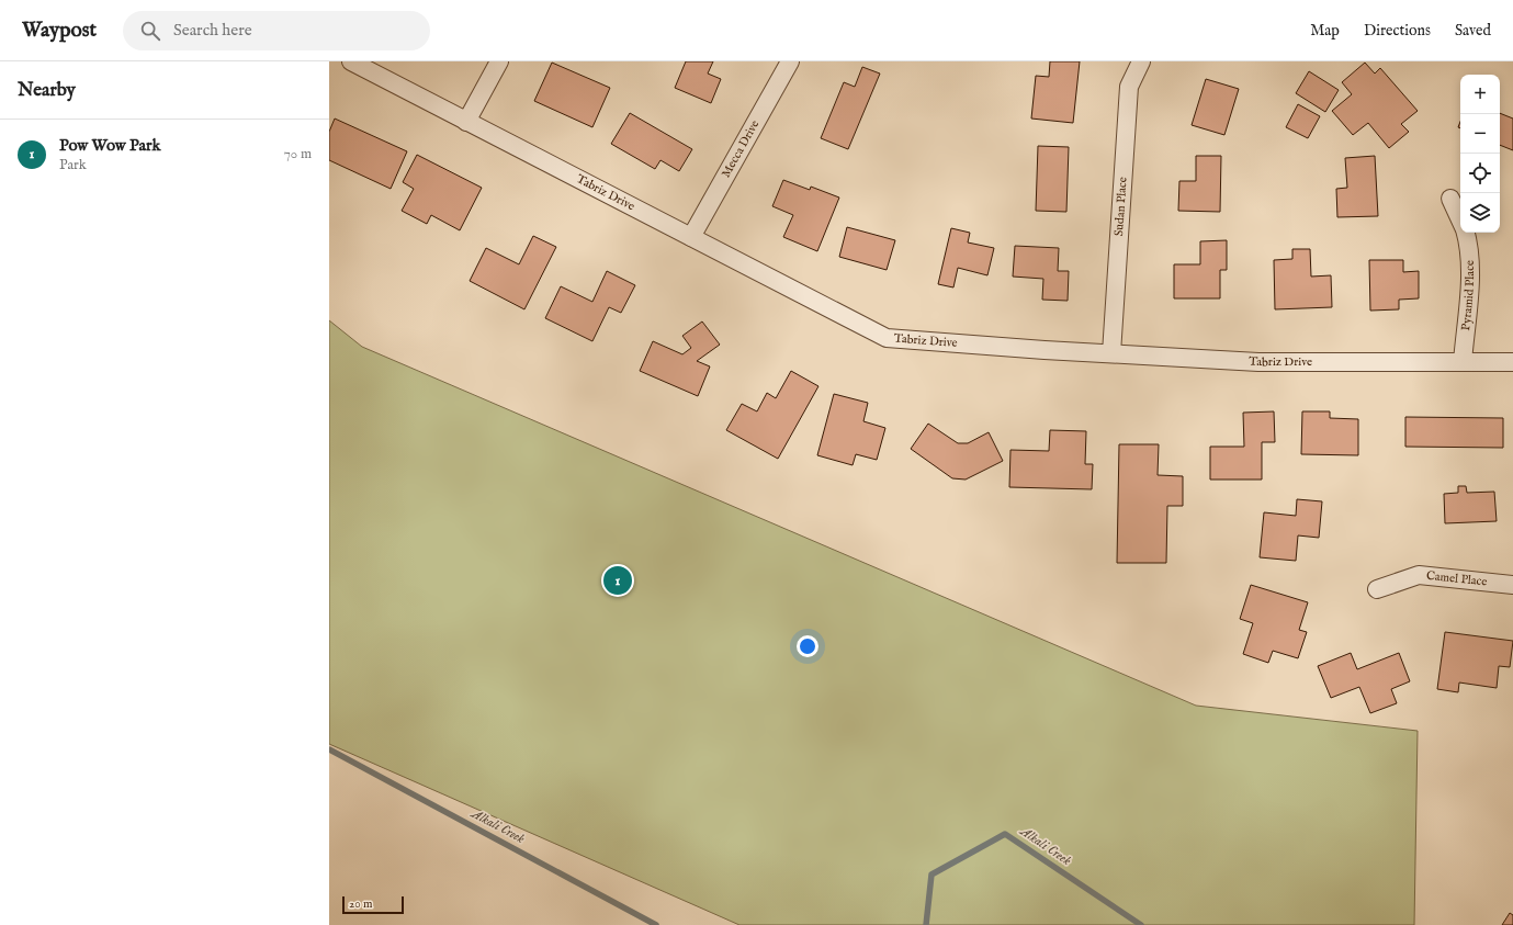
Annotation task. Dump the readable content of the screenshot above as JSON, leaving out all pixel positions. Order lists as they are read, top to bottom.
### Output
{
  "streets": {
    "street": [
      "Mecca Drive",
      "Tabriz Drive",
      "Sudan Place",
      "Pyramid Place",
      "Camel Place"
    ]
  },
  "crossings": [
    ["Mecca Drive", "Tabriz Drive"],
    ["Tabriz Drive", "Sudan Place"],
    ["Tabriz Drive", "Pyramid Place"]
  ],
  "water": ["Alkali Creek"],
  "scale_bar": "20 m",
  "page": {
    "header": "Waypost",
    "search": "Search here",
    "nav": ["Map", "Directions", "Saved"],
    "heading": "Nearby",
    "map_buttons": ["+", "−"],
    "list": [
      {
        "mark": "1",
        "name": "Pow Wow Park",
        "note": "Park",
        "value": "70 m"
      }
    ],
    "pins": "1",
    "scale": "20 m"
  }
}
